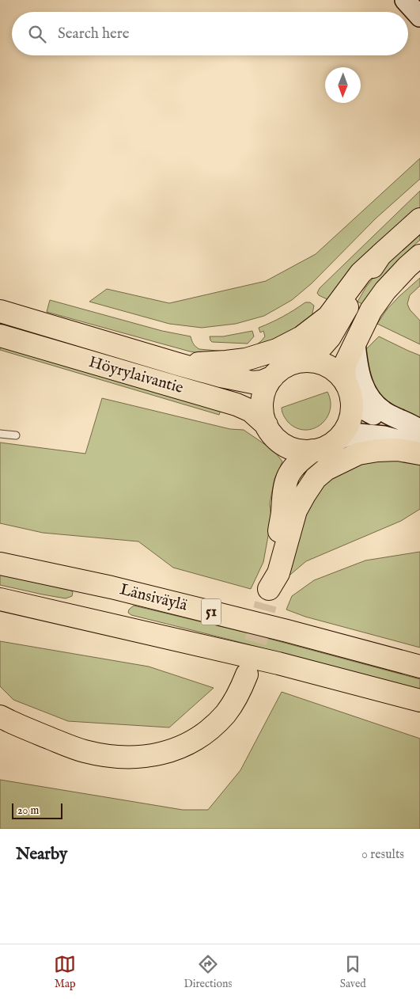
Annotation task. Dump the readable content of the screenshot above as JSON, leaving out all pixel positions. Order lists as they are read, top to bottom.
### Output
{
  "streets": {
    "main road": ["Höyrylaivantie", "Länsiväylä", "51"]
  },
  "scale_bar": "20 m",
  "north": "bottom",
  "page": {
    "search": "Search here",
    "scale": "20 m",
    "heading": ["Nearby", "0 results"],
    "nav": ["Map", "Directions", "Saved"]
  }
}
